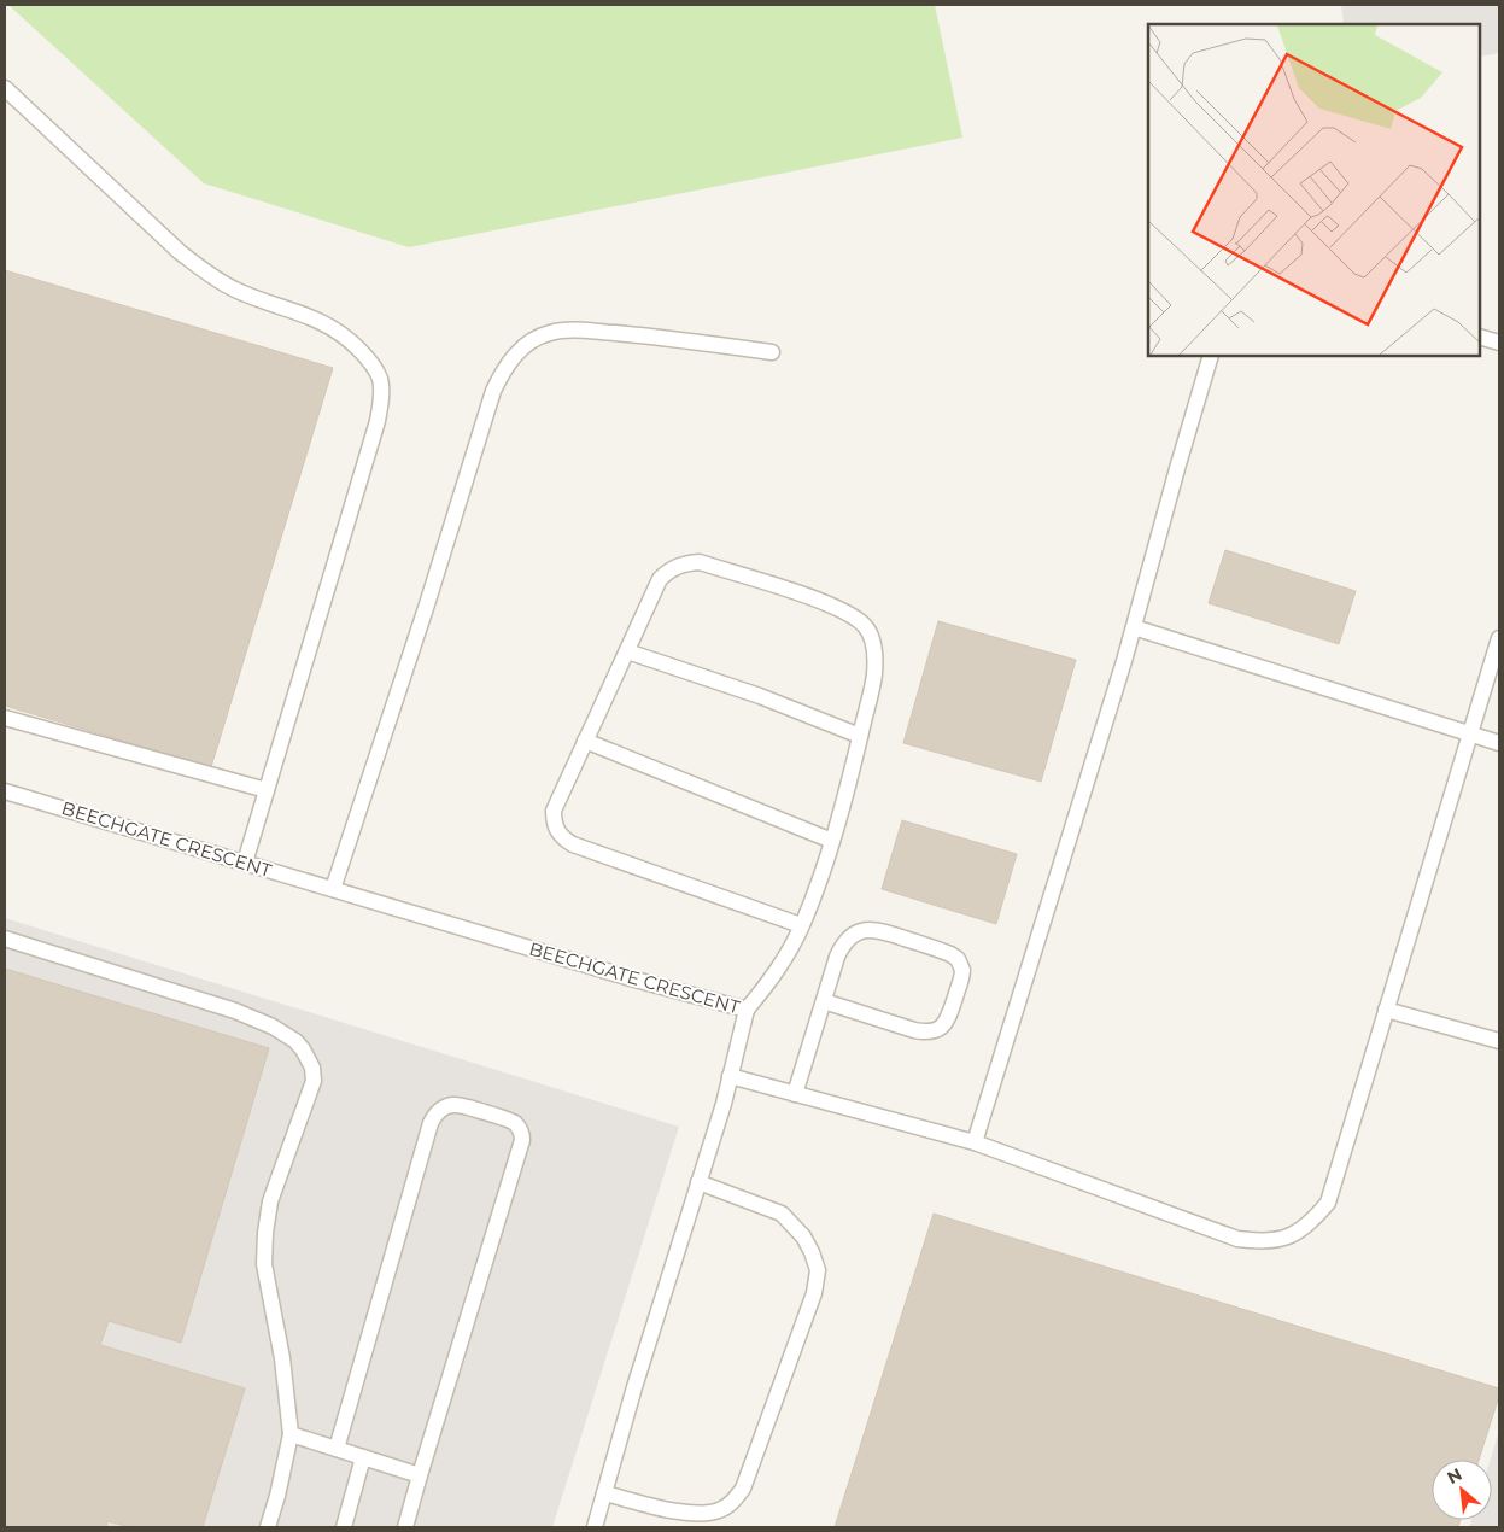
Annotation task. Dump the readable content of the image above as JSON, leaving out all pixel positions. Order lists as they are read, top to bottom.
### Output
{
  "streets": {
    "lane": ["BEECHGATE CRESCENT"]
  },
  "north": "top left"
}
